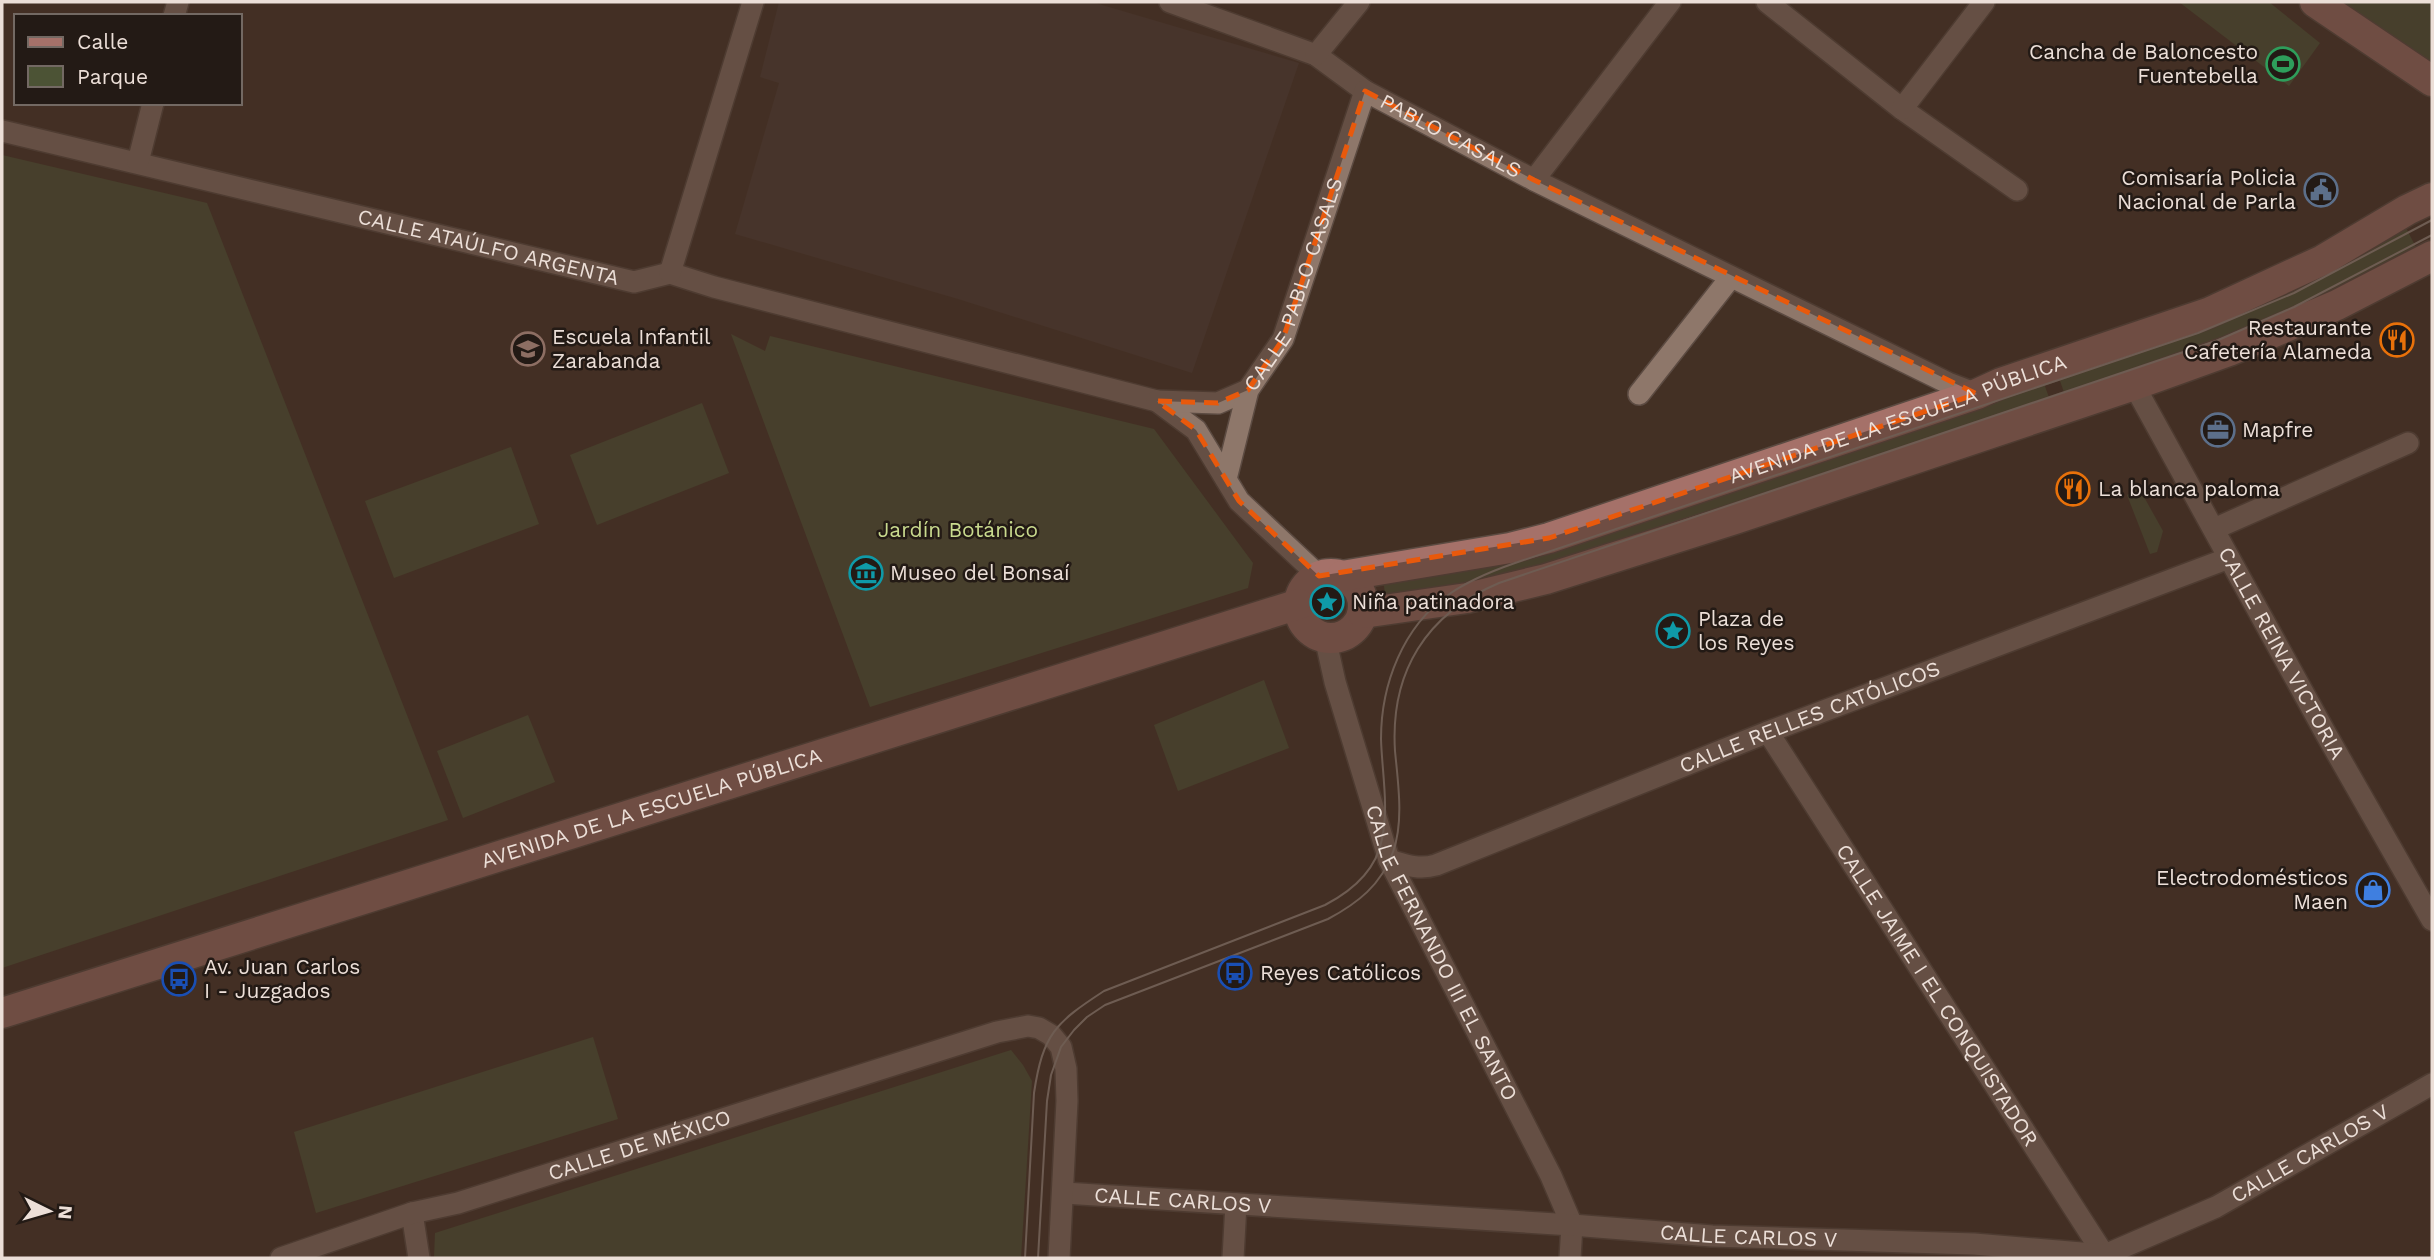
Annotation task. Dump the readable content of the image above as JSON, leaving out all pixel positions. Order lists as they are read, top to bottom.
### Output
{
  "streets": {
    "street": [
      "PABLO CASALS",
      "CALLE ATAÚLFO ARGENTA",
      "CALLE PABLO CASALS",
      "AVENIDA DE LA ESCUELA PÚBLICA",
      "CALLE REINA VICTORIA",
      "CALLE RELLES CATÓLICOS",
      "CALLE FERNANDO III EL SANTO",
      "CALLE JAIME I EL CONQUISTADOR",
      "CALLE DE MÉXICO",
      "CALLE CARLOS V"
    ]
  },
  "crossings": [
    ["PABLO CASALS", "CALLE PABLO CASALS"],
    ["PABLO CASALS", "AVENIDA DE LA ESCUELA PÚBLICA"],
    ["AVENIDA DE LA ESCUELA PÚBLICA", "CALLE REINA VICTORIA"],
    ["AVENIDA DE LA ESCUELA PÚBLICA", "CALLE FERNANDO III EL SANTO"],
    ["CALLE REINA VICTORIA", "CALLE RELLES CATÓLICOS"],
    ["CALLE RELLES CATÓLICOS", "CALLE FERNANDO III EL SANTO"],
    ["CALLE RELLES CATÓLICOS", "CALLE JAIME I EL CONQUISTADOR"],
    ["CALLE FERNANDO III EL SANTO", "CALLE CARLOS V"],
    ["CALLE JAIME I EL CONQUISTADOR", "CALLE CARLOS V"],
    ["CALLE DE MÉXICO", "CALLE CARLOS V"]
  ],
  "parks": ["Jardín Botánico"],
  "places": {
    "sports": ["Cancha de Baloncesto Fuentebella"],
    "public building": ["Comisaría Policia Nacional de Parla"],
    "restaurant": ["Restaurante Cafetería Alameda", "La blanca paloma"],
    "school or university": ["Escuela Infantil Zarabanda"],
    "office": ["Mapfre"],
    "museum": ["Museo del Bonsaí"],
    "place": ["Niña patinadora", "Plaza de los Reyes"],
    "shop": ["Electrodomésticos Maen"],
    "bus stop": ["Reyes Católicos", "Av. Juan Carlos I - Juzgados"]
  },
  "legend": ["Calle", "Parque"],
  "north": "right"
}
